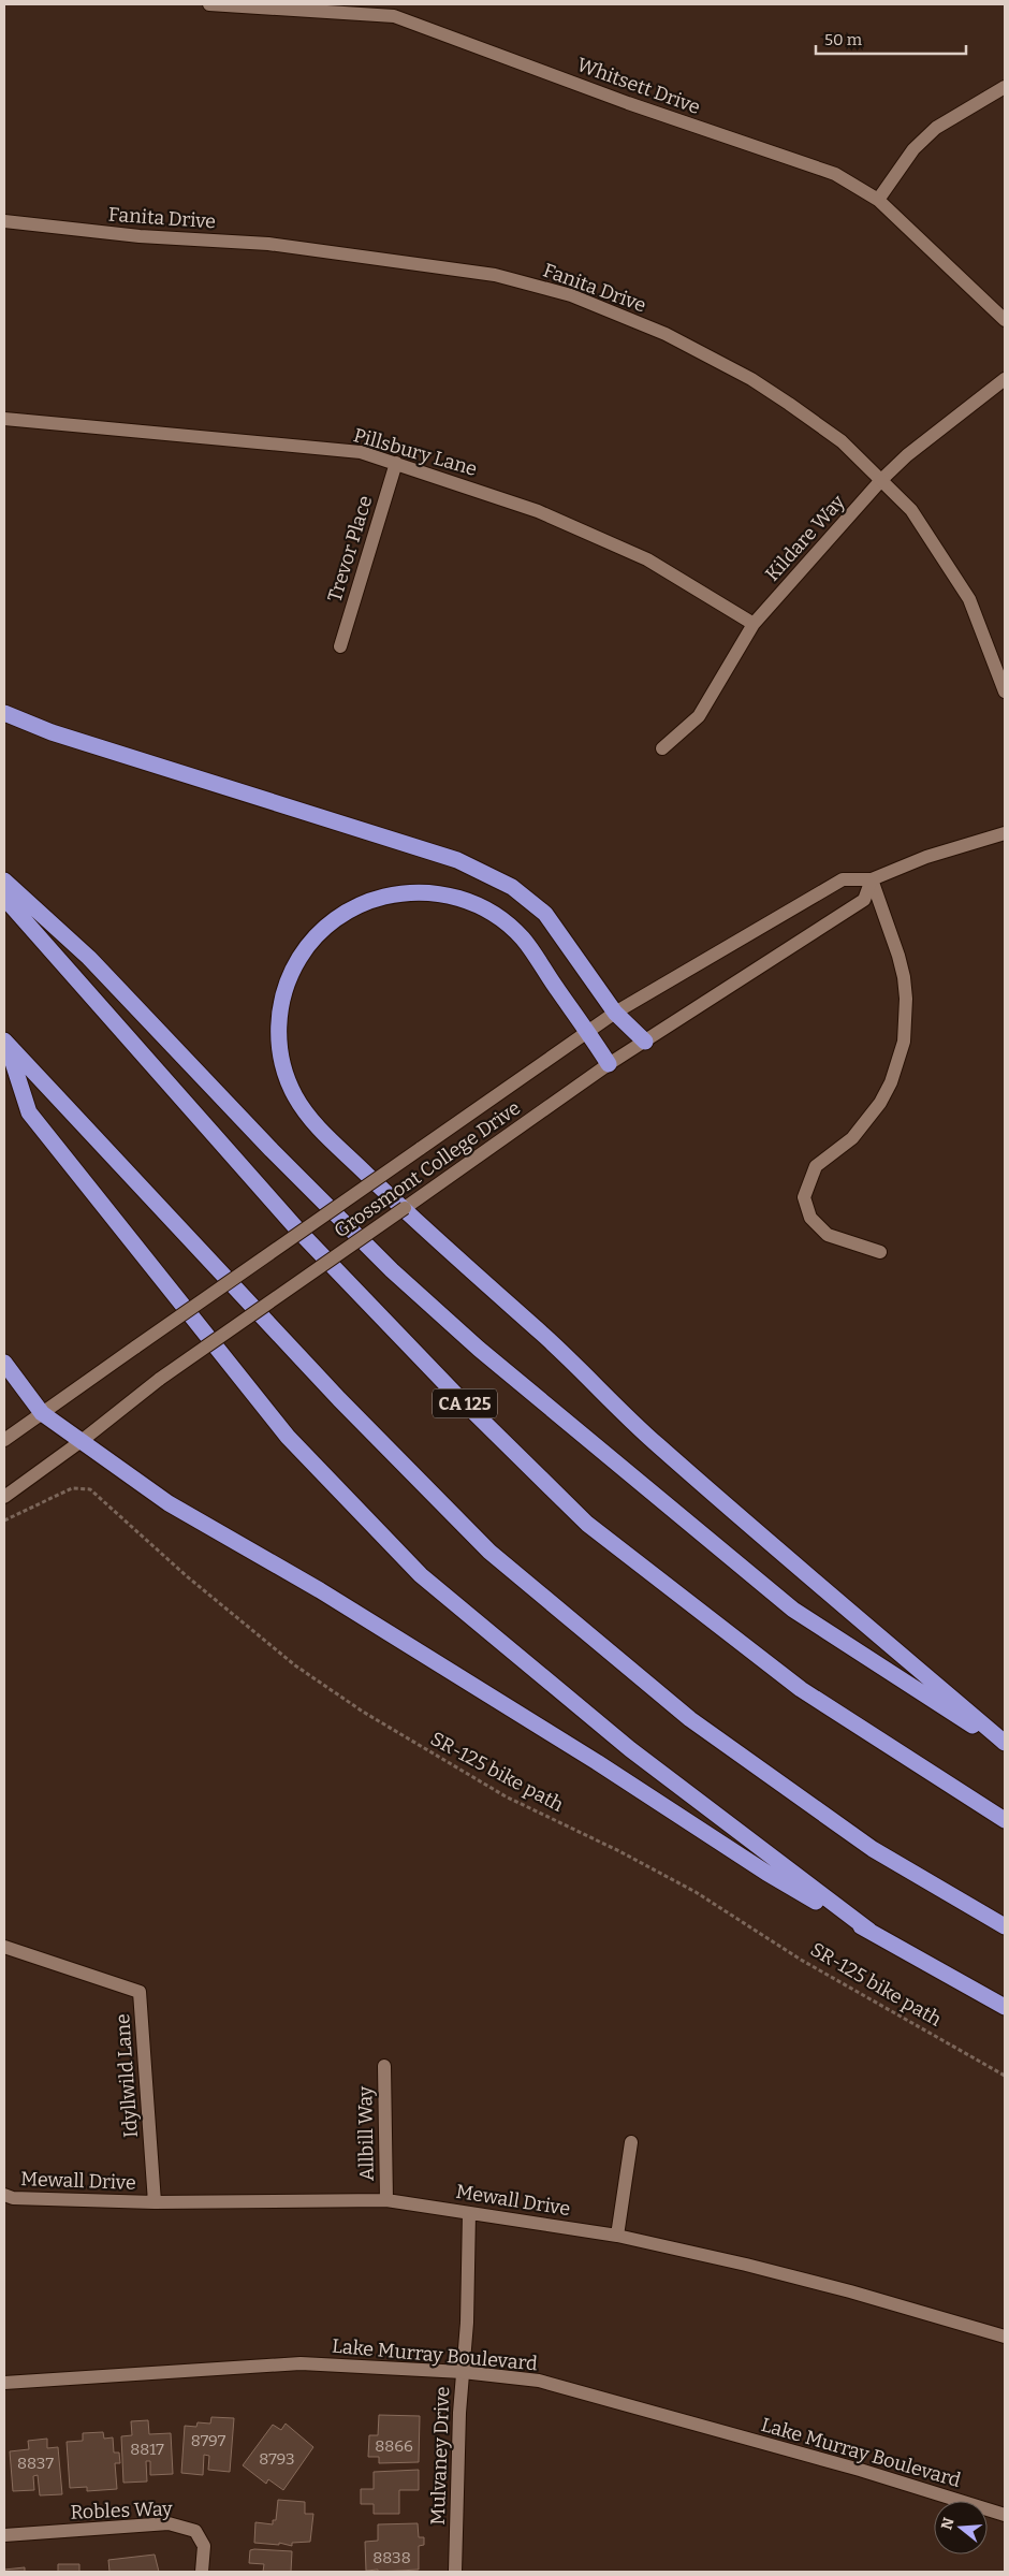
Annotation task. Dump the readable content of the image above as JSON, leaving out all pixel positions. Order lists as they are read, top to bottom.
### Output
{
  "streets": {
    "highway": ["CA 125"],
    "street": [
      "Whitsett Drive",
      "Fanita Drive",
      "Pillsbury Lane",
      "Kildare Way",
      "Trevor Place",
      "Grossmont College Drive",
      "Idyllwild Lane",
      "Allbill Way",
      "Mewall Drive",
      "Lake Murray Boulevard",
      "Mulvaney Drive",
      "Robles Way"
    ],
    "path": ["SR-125 bike path"]
  },
  "crossings": [
    ["Fanita Drive", "Kildare Way"],
    ["Pillsbury Lane", "Kildare Way"],
    ["Pillsbury Lane", "Trevor Place"],
    ["Idyllwild Lane", "Mewall Drive"],
    ["Allbill Way", "Mewall Drive"],
    ["Mewall Drive", "Mulvaney Drive"],
    ["Lake Murray Boulevard", "Mulvaney Drive"]
  ],
  "house_numbers": [
    "8797",
    "8866",
    "8817",
    "8793",
    "8837",
    "8838"
  ],
  "scale_bar": "50 m",
  "north": "left"
}
